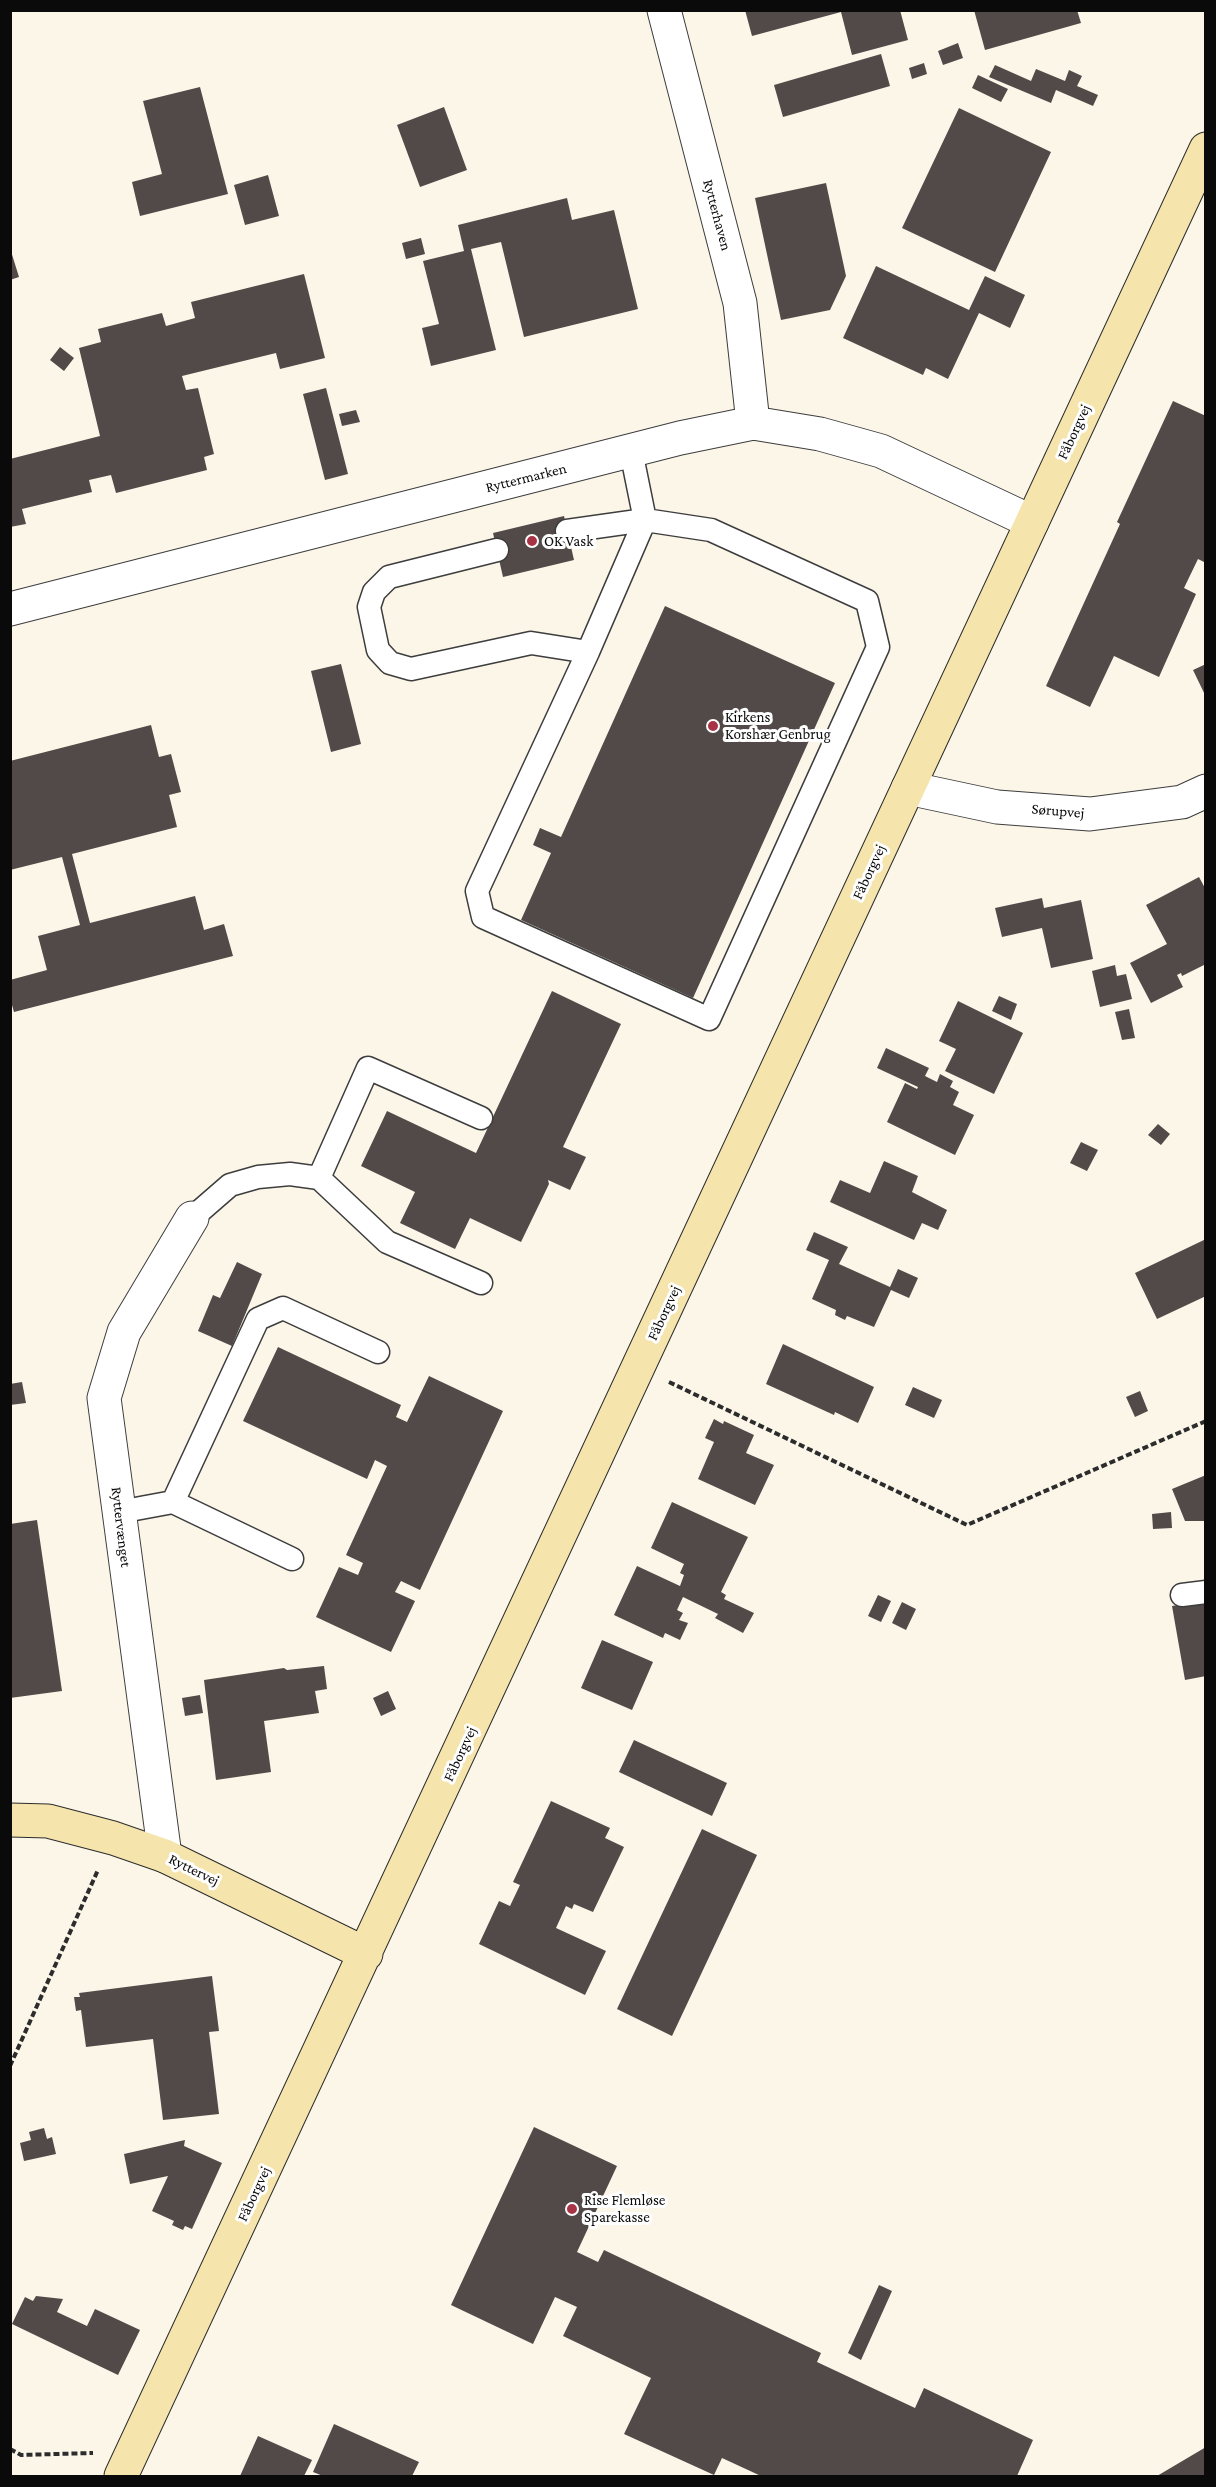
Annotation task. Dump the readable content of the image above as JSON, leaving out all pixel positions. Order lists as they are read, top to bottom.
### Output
{
  "streets": {
    "street": [
      "Rytterhaven",
      "Fåborgvej",
      "Ryttermarken",
      "Sørupvej",
      "Ryttervænget",
      "Ryttervej"
    ]
  },
  "crossings": [
    ["Rytterhaven", "Ryttermarken"],
    ["Fåborgvej", "Ryttermarken"],
    ["Fåborgvej", "Sørupvej"],
    ["Fåborgvej", "Ryttervej"],
    ["Ryttervænget", "Ryttervej"]
  ],
  "places": ["OK Vask", "Kirkens Korshær Genbrug", "Rise Flemløse Sparekasse"]
}
